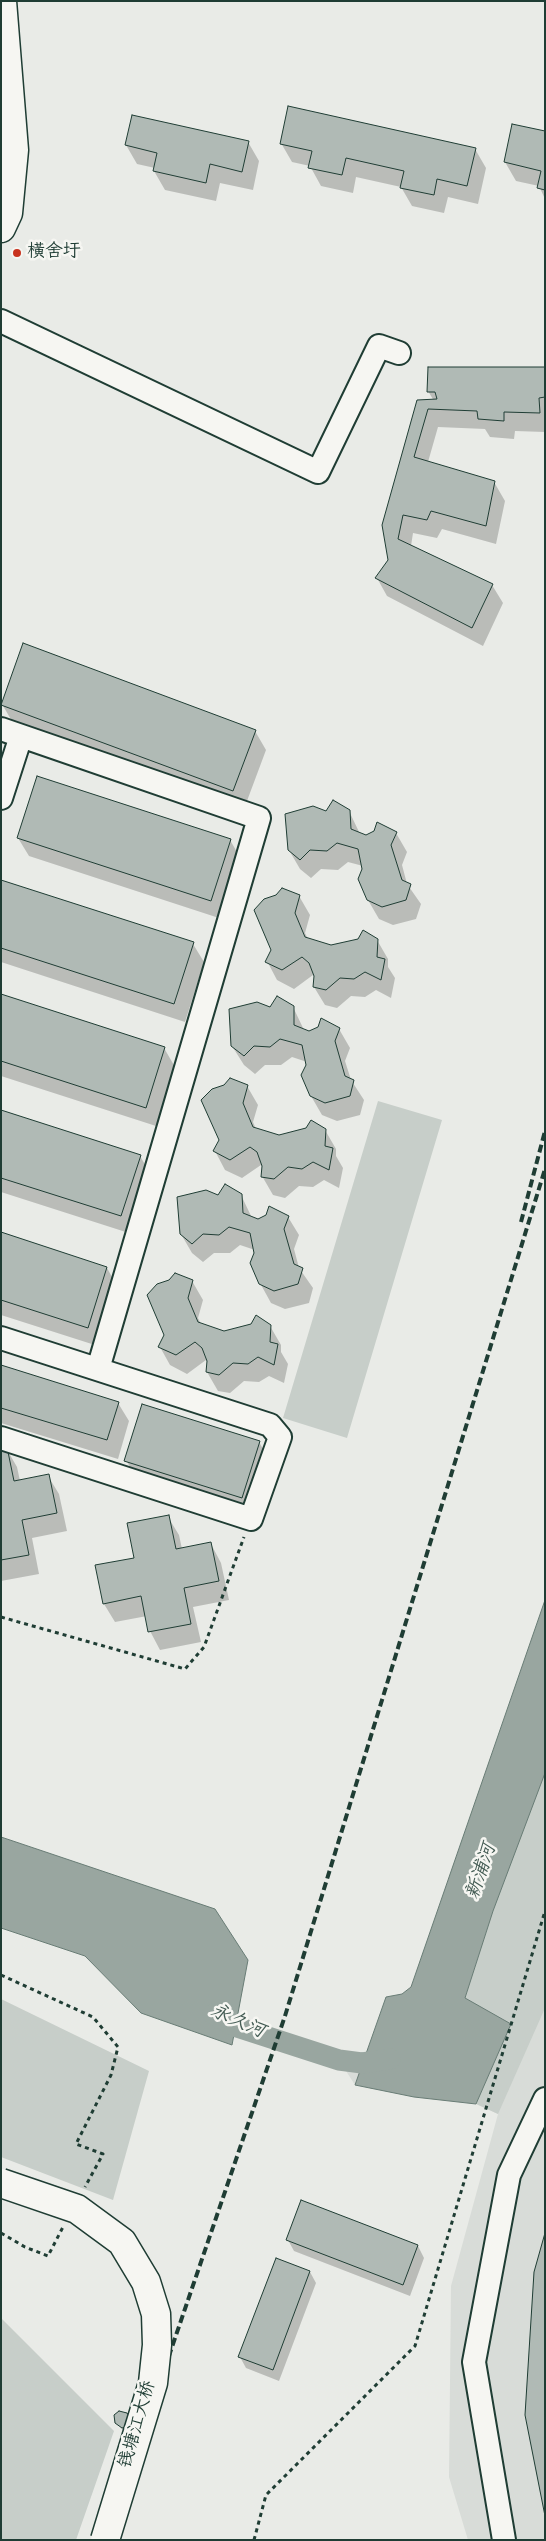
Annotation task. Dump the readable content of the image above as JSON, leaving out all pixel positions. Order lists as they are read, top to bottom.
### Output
{
  "streets": {
    "main road": ["钱塘江大桥"]
  },
  "water": ["新浦河", "永久河"],
  "places": ["横舍圩"]
}
